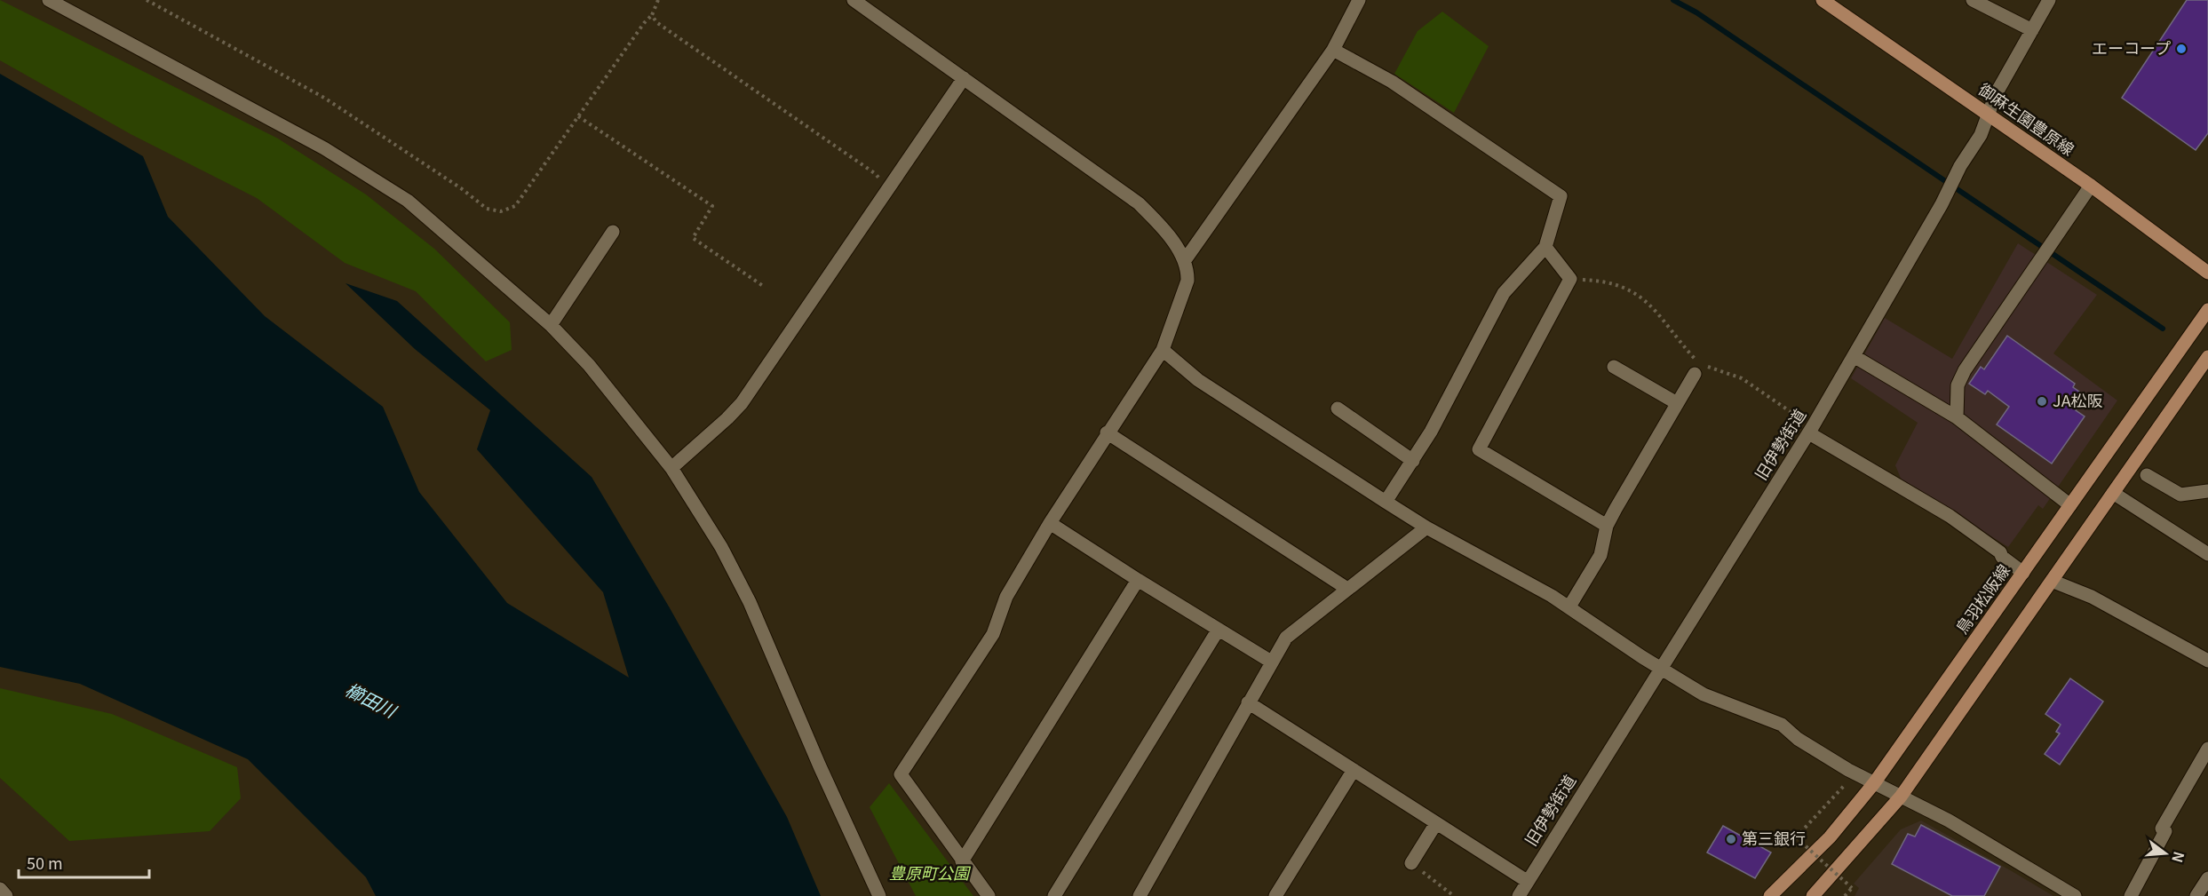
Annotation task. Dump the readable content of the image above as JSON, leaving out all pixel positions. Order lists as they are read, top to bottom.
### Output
{
  "streets": {
    "main road": ["御麻生園豊原線", "鳥羽松阪線"],
    "street": ["旧伊勢街道"]
  },
  "crossings": [
    ["御麻生園豊原線", "旧伊勢街道"]
  ],
  "water": ["櫛田川"],
  "parks": ["豊原町公園"],
  "places": ["エーコープ", "JA松阪", "第三銀行"],
  "scale_bar": "50 m",
  "north": "right"
}
